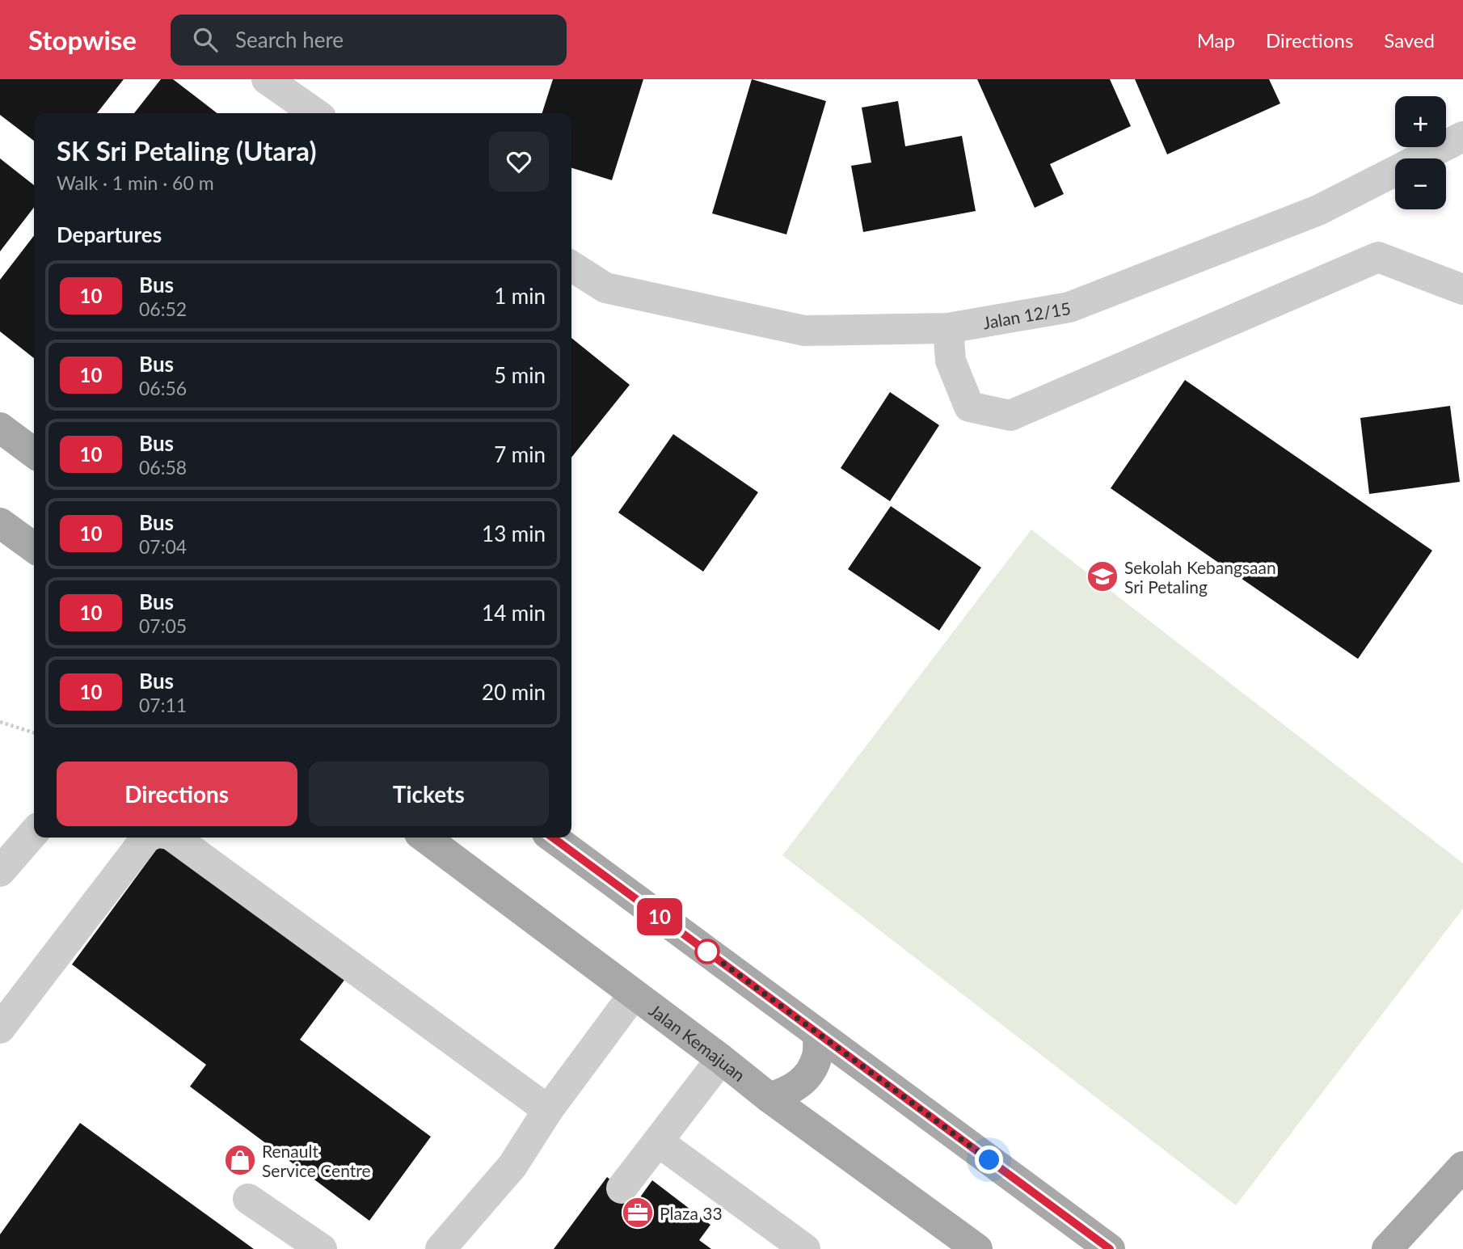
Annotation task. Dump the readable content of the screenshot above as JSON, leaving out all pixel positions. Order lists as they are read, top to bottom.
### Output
{
  "streets": {
    "main road": ["Jalan Kemajuan"],
    "street": ["Jalan 12/15"]
  },
  "places": {
    "school or university": ["Sekolah Kebangsaan Sri Petaling"],
    "shop": ["Renault Service Centre"],
    "office": ["Plaza 33"]
  },
  "lines": ["bus line 10"],
  "page": {
    "header": "Stopwise",
    "search": "Search here",
    "nav": ["Map", "Directions", "Saved"],
    "on_map": "10",
    "map_buttons": ["+", "−"],
    "heading": [
      ["SK Sri Petaling (Utara)", "Walk · 1 min · 60 m"],
      "Departures"
    ],
    "list": [
      {
        "mark": "10",
        "name": "Bus",
        "note": "06:52",
        "value": "1 min"
      },
      {
        "mark": "10",
        "name": "Bus",
        "note": "06:56",
        "value": "5 min"
      },
      {
        "mark": "10",
        "name": "Bus",
        "note": "06:58",
        "value": "7 min"
      },
      {
        "mark": "10",
        "name": "Bus",
        "note": "07:04",
        "value": "13 min"
      },
      {
        "mark": "10",
        "name": "Bus",
        "note": "07:05",
        "value": "14 min"
      },
      {
        "mark": "10",
        "name": "Bus",
        "note": "07:11",
        "value": "20 min"
      }
    ],
    "buttons": ["Directions", "Tickets"]
  }
}
